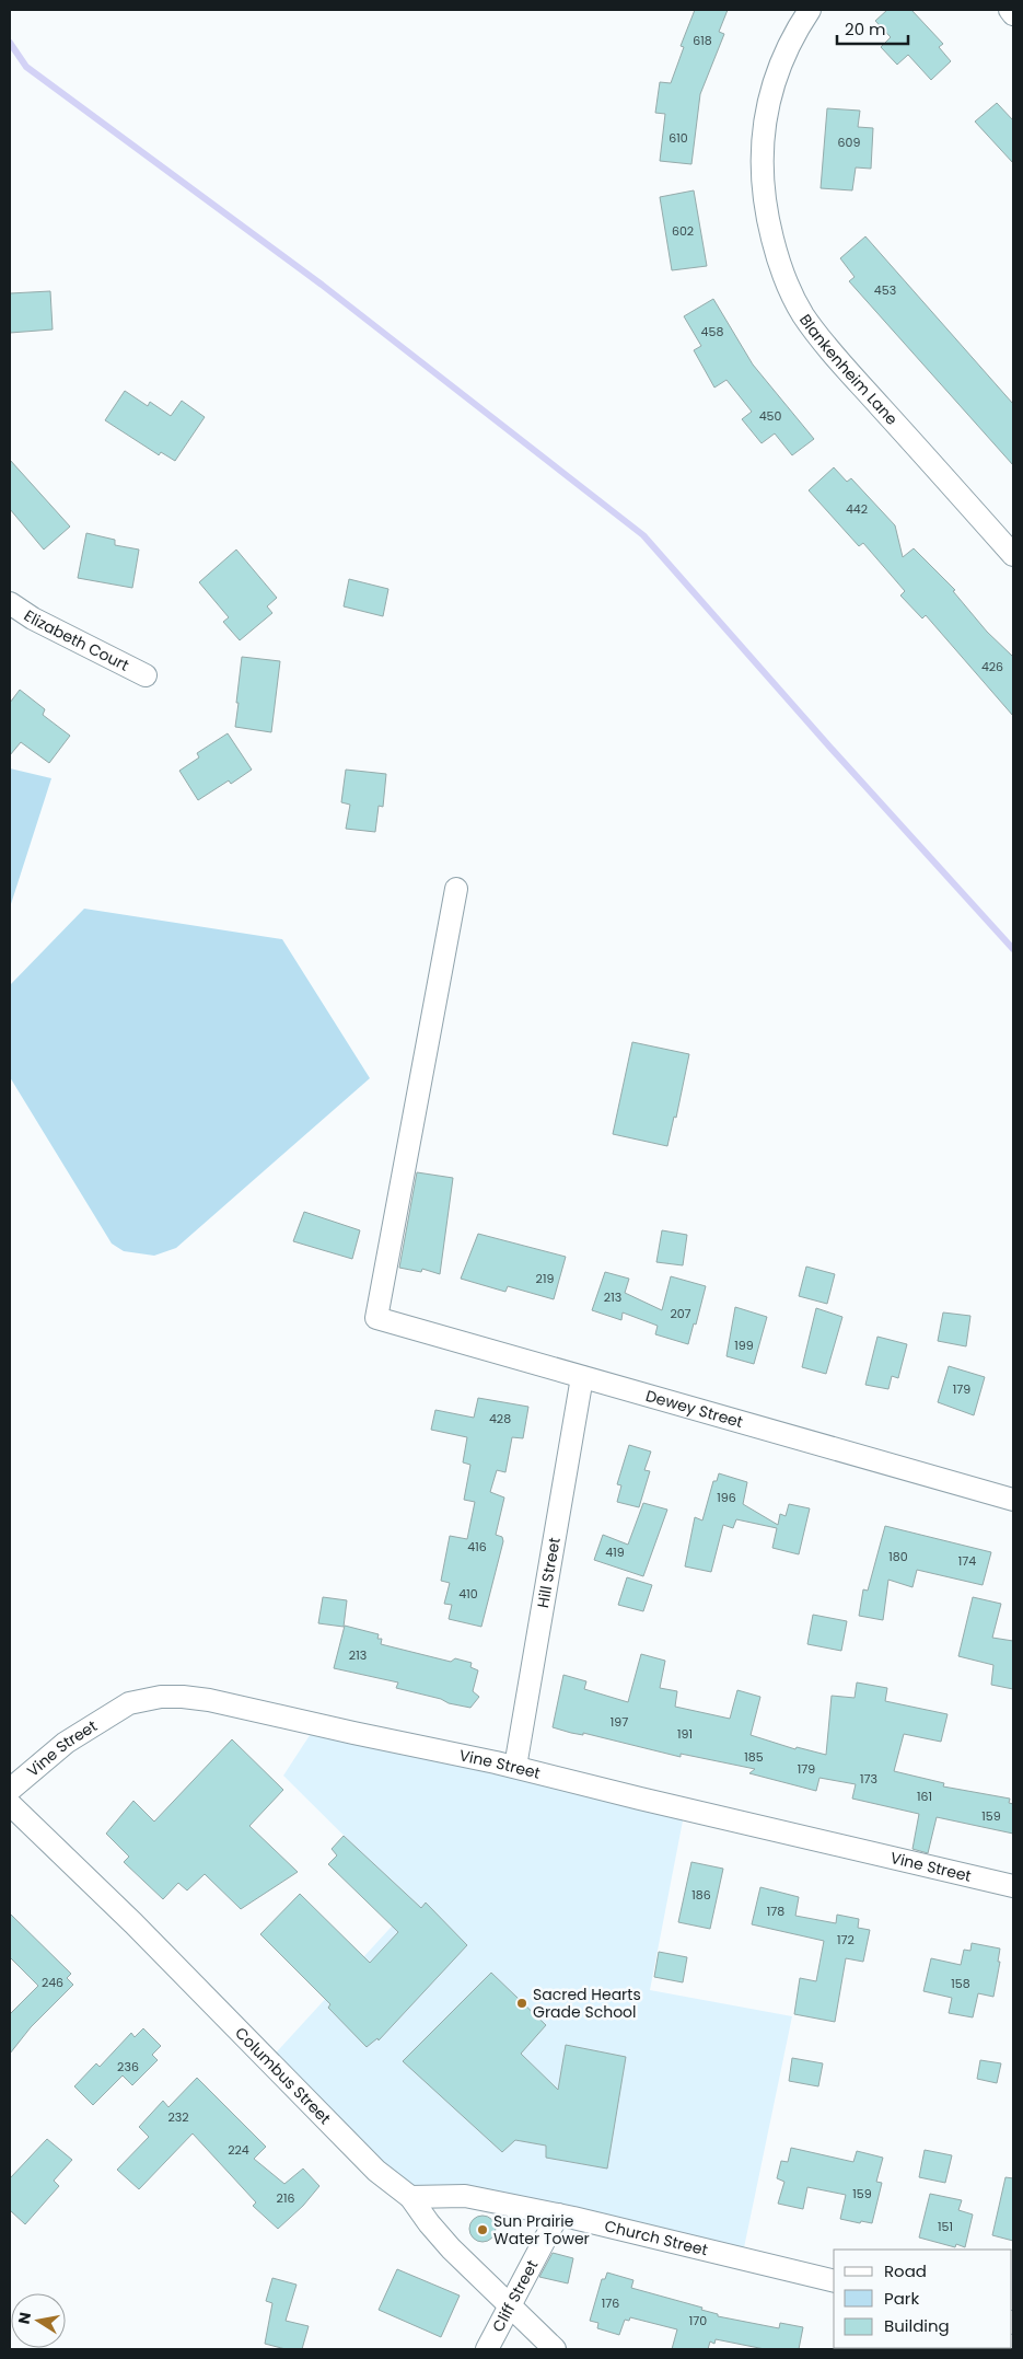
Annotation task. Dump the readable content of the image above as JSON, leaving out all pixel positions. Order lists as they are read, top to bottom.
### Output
{
  "streets": {
    "street": [
      "Blankenheim Lane",
      "Elizabeth Court",
      "Dewey Street",
      "Hill Street",
      "Vine Street",
      "Columbus Street",
      "Church Street",
      "Cliff Street"
    ]
  },
  "crossings": [
    ["Dewey Street", "Hill Street"],
    ["Hill Street", "Vine Street"],
    ["Columbus Street", "Church Street"],
    ["Columbus Street", "Cliff Street"],
    ["Church Street", "Cliff Street"]
  ],
  "places": ["Sacred Hearts Grade School", "Sun Prairie Water Tower"],
  "house_numbers": [
    "618",
    "610",
    "609",
    "602",
    "453",
    "458",
    "450",
    "442",
    "426",
    "219",
    "213",
    "207",
    "199",
    "179",
    "428",
    "196",
    "416",
    "419",
    "180",
    "174",
    "410",
    "213",
    "197",
    "191",
    "185",
    "179",
    "173",
    "161",
    "159",
    "186",
    "178",
    "172",
    "246",
    "158",
    "236",
    "232",
    "224",
    "159",
    "216",
    "151",
    "176",
    "170"
  ],
  "legend": ["Road", "Park", "Building"],
  "scale_bar": "20 m",
  "north": "left"
}
